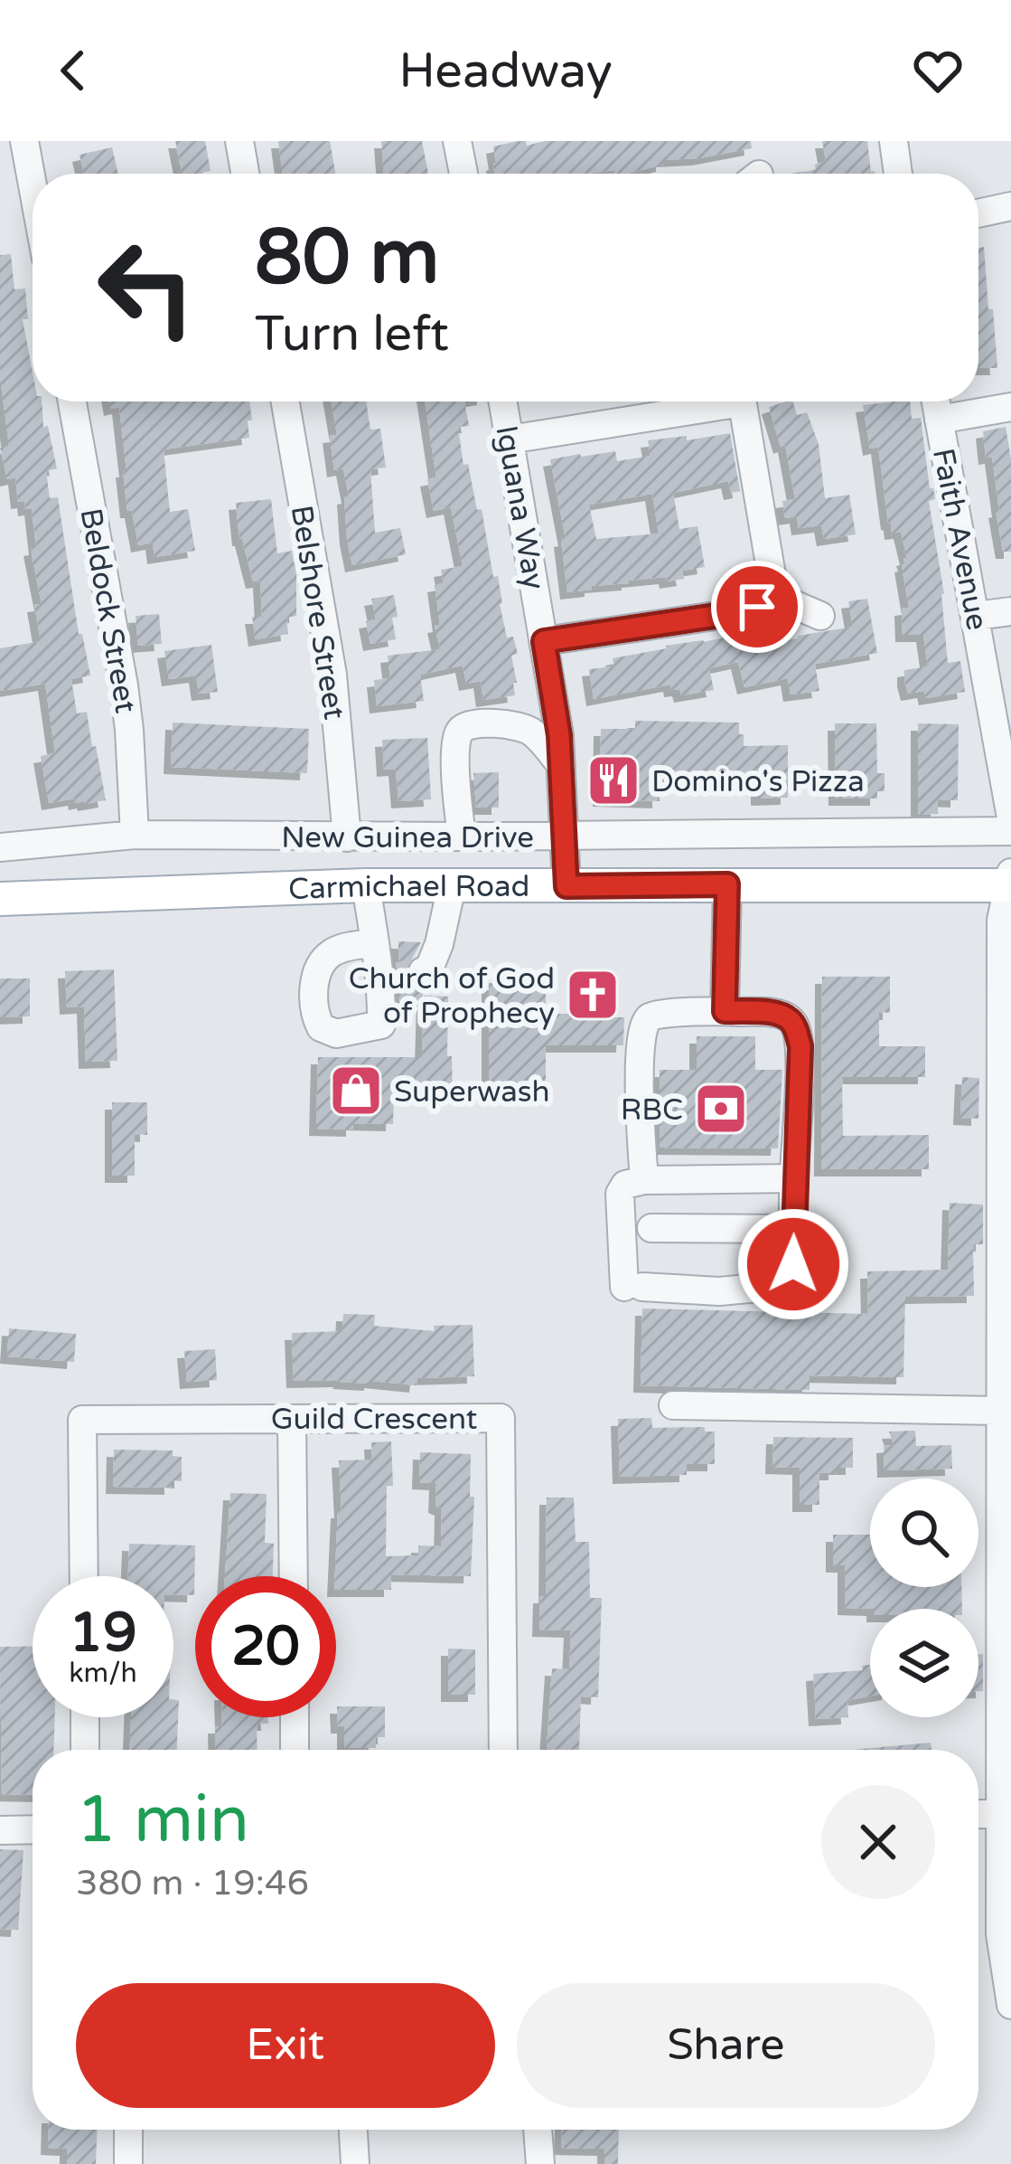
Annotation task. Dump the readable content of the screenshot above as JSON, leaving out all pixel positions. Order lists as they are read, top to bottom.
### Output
{
  "streets": {
    "main road": ["Carmichael Road"],
    "street": [
      "Iguana Way",
      "Faith Avenue",
      "Beldock Street",
      "Belshore Street",
      "New Guinea Drive",
      "Guild Crescent"
    ]
  },
  "crossings": [
    ["Iguana Way", "New Guinea Drive"],
    ["Iguana Way", "Carmichael Road"],
    ["Beldock Street", "New Guinea Drive"],
    ["Belshore Street", "New Guinea Drive"]
  ],
  "places": {
    "restaurant": ["Domino's Pizza"],
    "church": ["Church of God of Prophecy"],
    "shop": ["Superwash"],
    "bank": ["RBC"]
  },
  "page": {
    "header": "Headway",
    "turn": ["80 m", "Turn left"],
    "speed": "19 km/h",
    "limit": "20",
    "heading": ["1 min", "380 m · 19:46"],
    "buttons": ["Exit", "Share"]
  }
}
